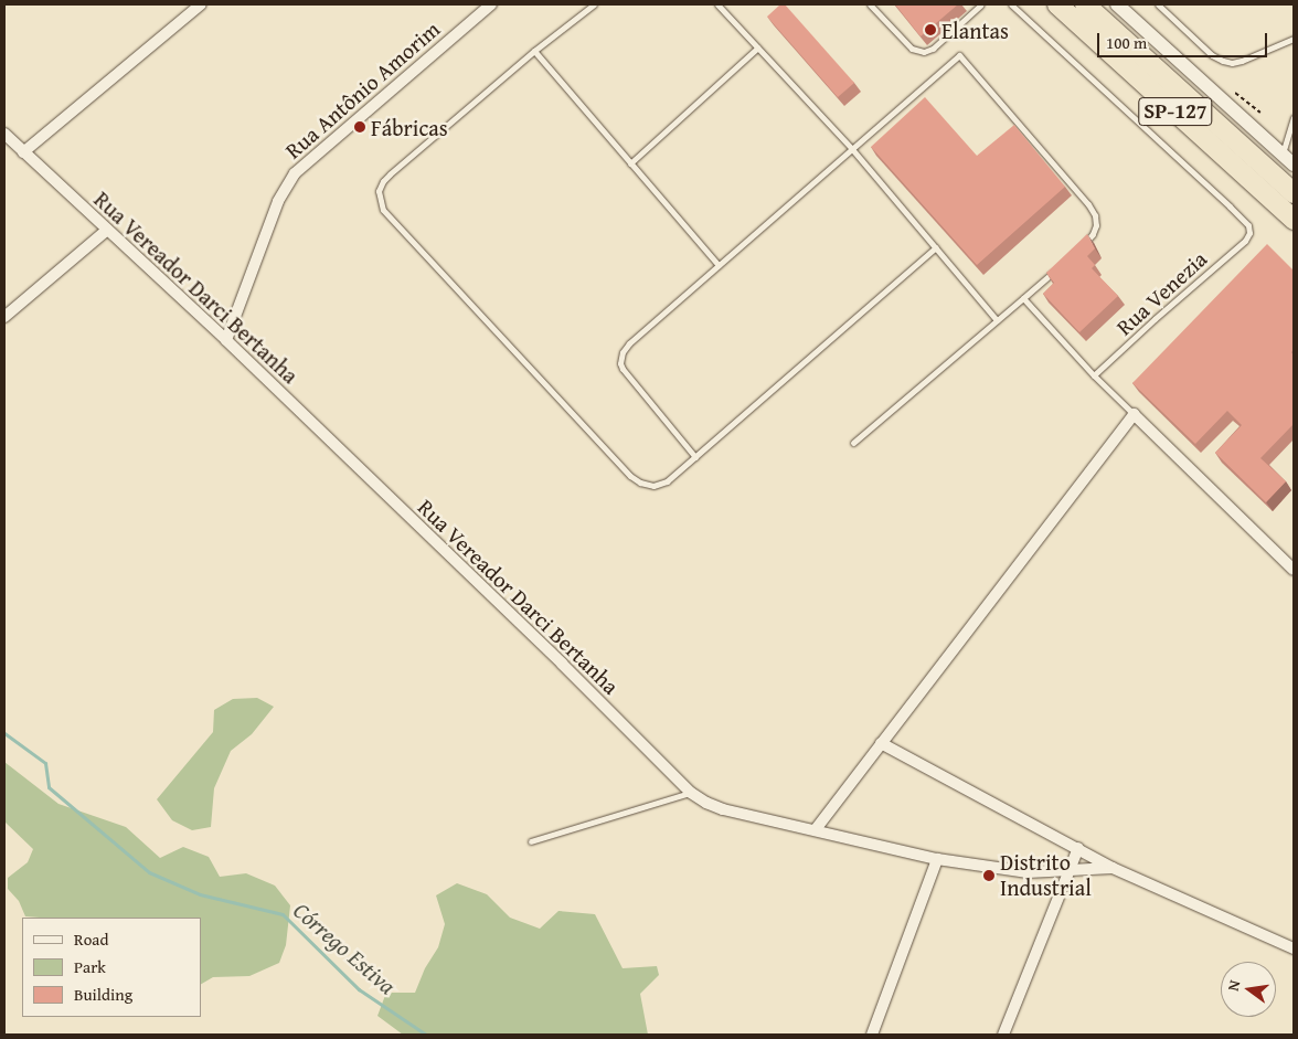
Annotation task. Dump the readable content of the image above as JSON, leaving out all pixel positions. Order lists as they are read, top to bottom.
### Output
{
  "streets": {
    "highway": ["SP-127"],
    "street": ["Rua Antônio Amorim", "Rua Vereador Darci Bertanha"],
    "lane": ["Rua Venezia"]
  },
  "crossings": [
    ["Rua Antônio Amorim", "Rua Vereador Darci Bertanha"]
  ],
  "water": ["Córrego Estiva"],
  "places": ["Elantas", "Fábricas", "Distrito Industrial"],
  "legend": ["Road", "Park", "Building"],
  "scale_bar": "100 m",
  "north": "left"
}
